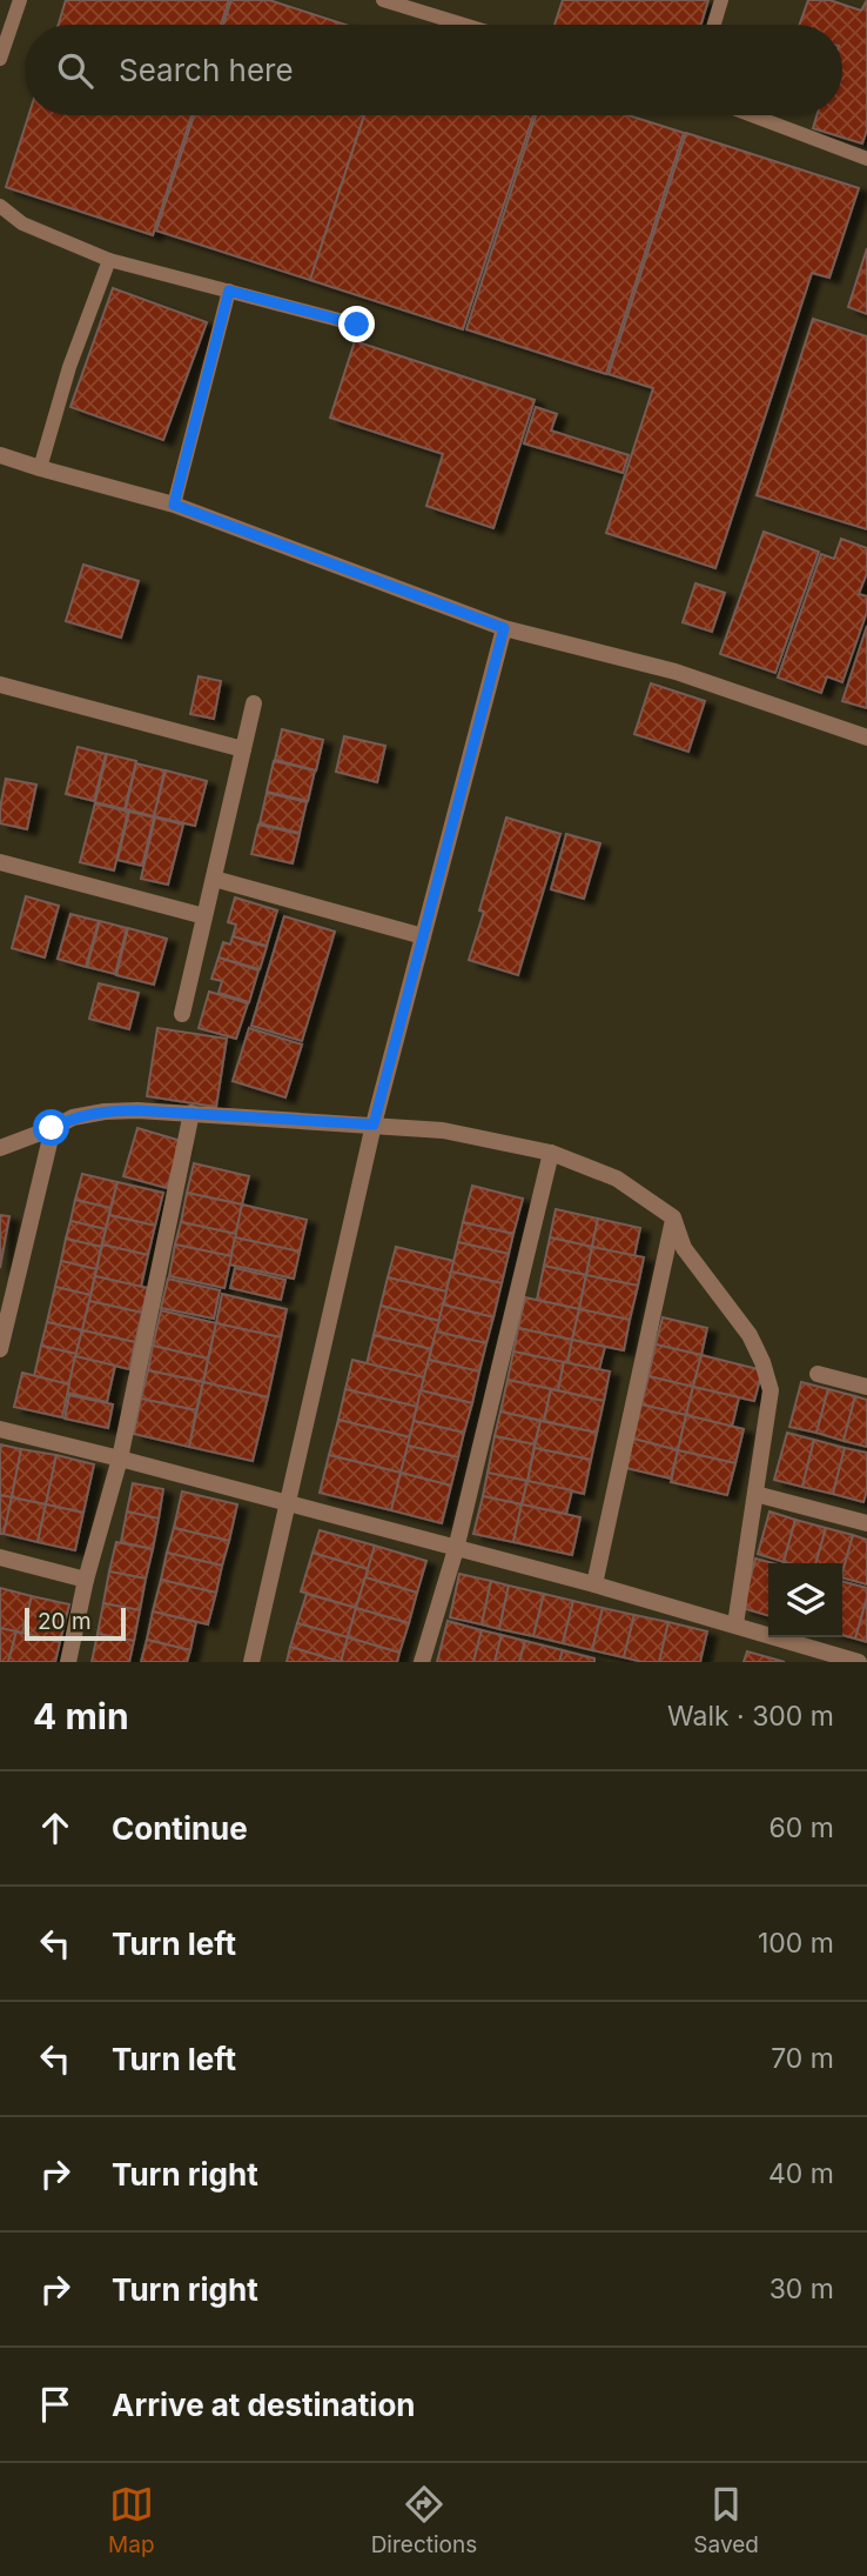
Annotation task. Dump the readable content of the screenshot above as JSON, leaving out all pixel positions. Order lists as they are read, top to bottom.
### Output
{
  "scale_bar": "20 m",
  "page": {
    "search": "Search here",
    "scale": "20 m",
    "heading": ["4 min", "Walk · 300 m"],
    "list": [
      ["Continue", "60 m"],
      ["Turn left", "100 m"],
      ["Turn left", "70 m"],
      ["Turn right", "40 m"],
      ["Turn right", "30 m"],
      "Arrive at destination"
    ],
    "nav": ["Map", "Directions", "Saved"]
  }
}
